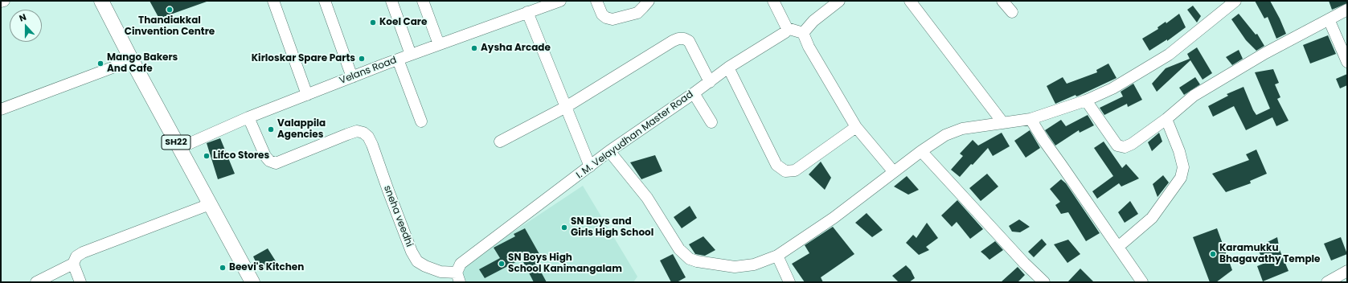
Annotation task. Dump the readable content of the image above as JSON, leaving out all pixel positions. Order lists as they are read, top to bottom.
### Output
{
  "streets": {
    "main road": ["SH22"],
    "street": ["Velans Road", "I. M. Velayudhan Master Road", "sneha veedhi"]
  },
  "crossings": [
    ["Velans Road", "SH22"],
    ["Velans Road", "sneha veedhi"],
    ["I. M. Velayudhan Master Road", "sneha veedhi"]
  ],
  "places": [
    "Thandiakkal Cinvention Centre",
    "Koel Care",
    "Aysha Arcade",
    "Kirloskar Spare Parts",
    "Mango Bakers And Cafe",
    "Valappila Agencies",
    "Lifco Stores",
    "SN Boys and Girls High School",
    "Karamukku Bhagavathy Temple",
    "SN Boys High School Kanimangalam",
    "Beevi's Kitchen"
  ],
  "north": "top"
}
